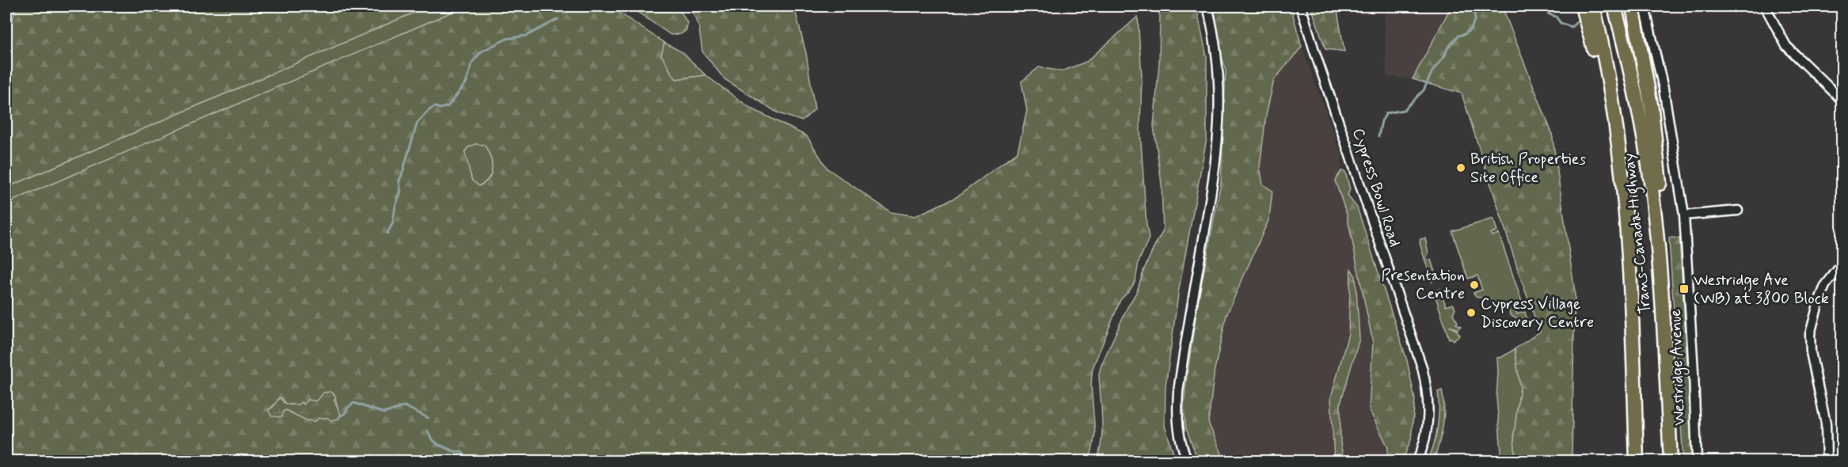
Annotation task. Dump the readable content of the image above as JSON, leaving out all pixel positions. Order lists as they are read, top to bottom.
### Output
{
  "streets": {
    "highway": ["Trans-Canada Highway"],
    "street": ["Cypress Bowl Road", "Westridge Avenue"]
  },
  "places": {
    "other": ["British Properties Site Office", "Presentation Centre", "Cypress Village Discovery Centre"],
    "transit": ["Westridge Ave (WB) at 3800 Block"]
  }
}
